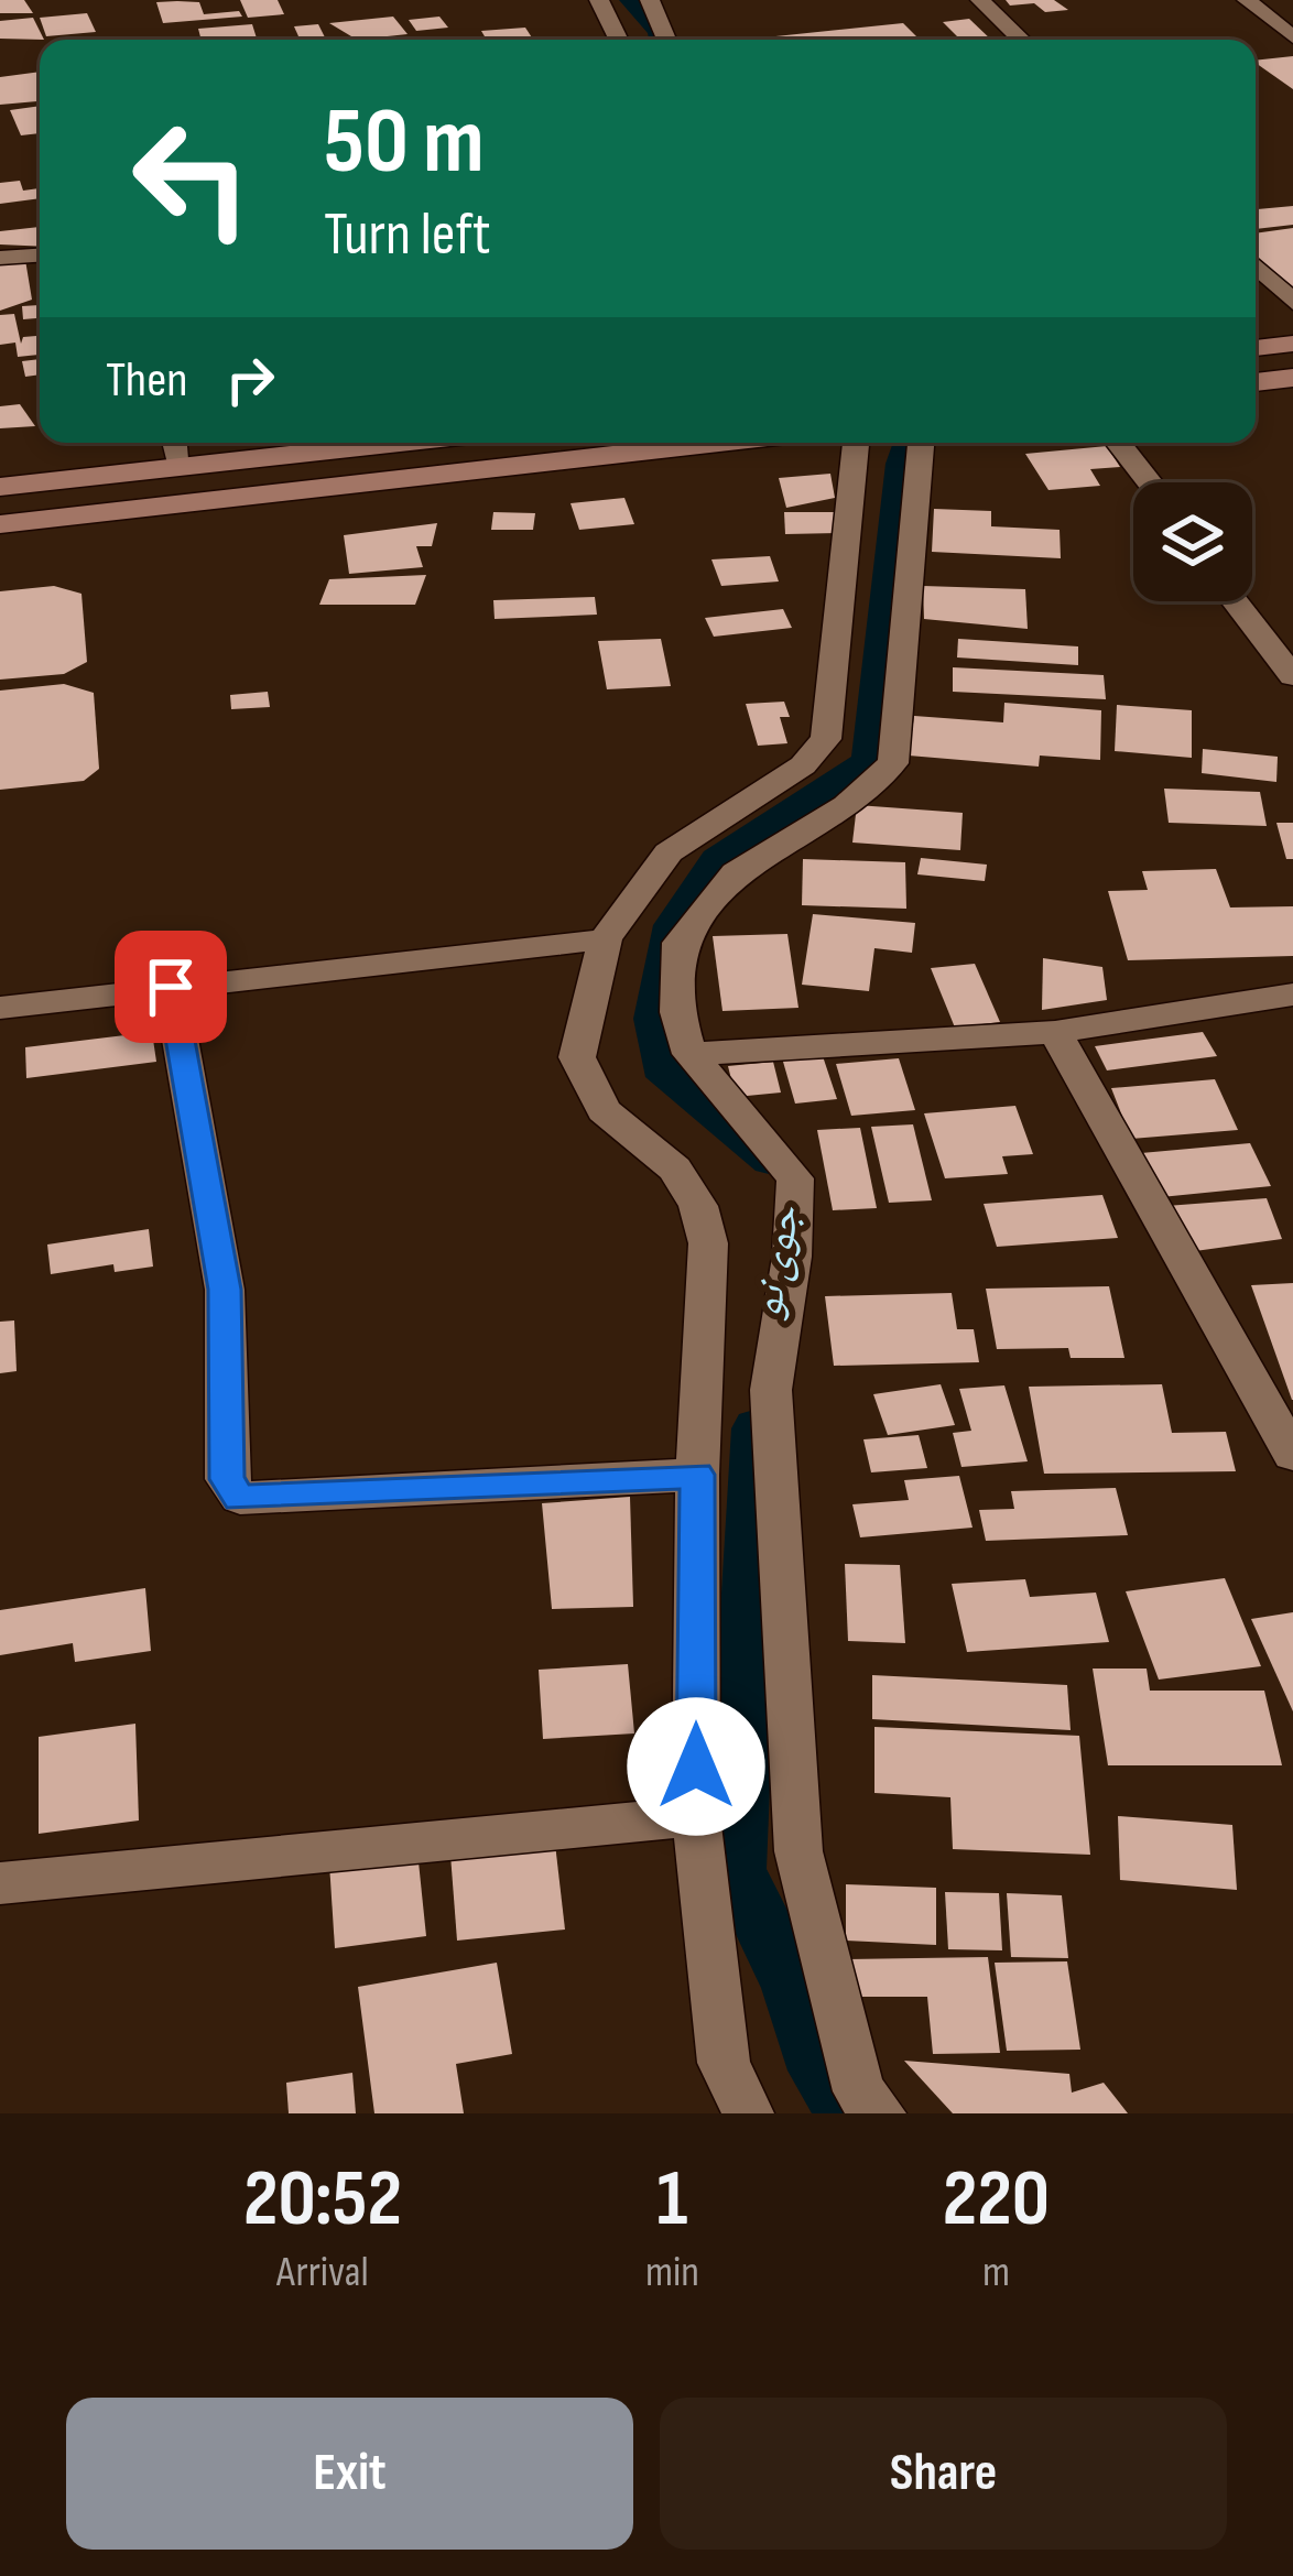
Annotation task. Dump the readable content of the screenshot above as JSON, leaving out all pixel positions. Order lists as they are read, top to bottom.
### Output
{
  "water": ["جوی نو"],
  "page": {
    "turn": ["50 m", "Turn left"],
    "then": "Then",
    "eta": [
      "20:52",
      "Arrival",
      "1",
      "min",
      "220",
      "m"
    ],
    "buttons": ["Exit", "Share"]
  }
}
